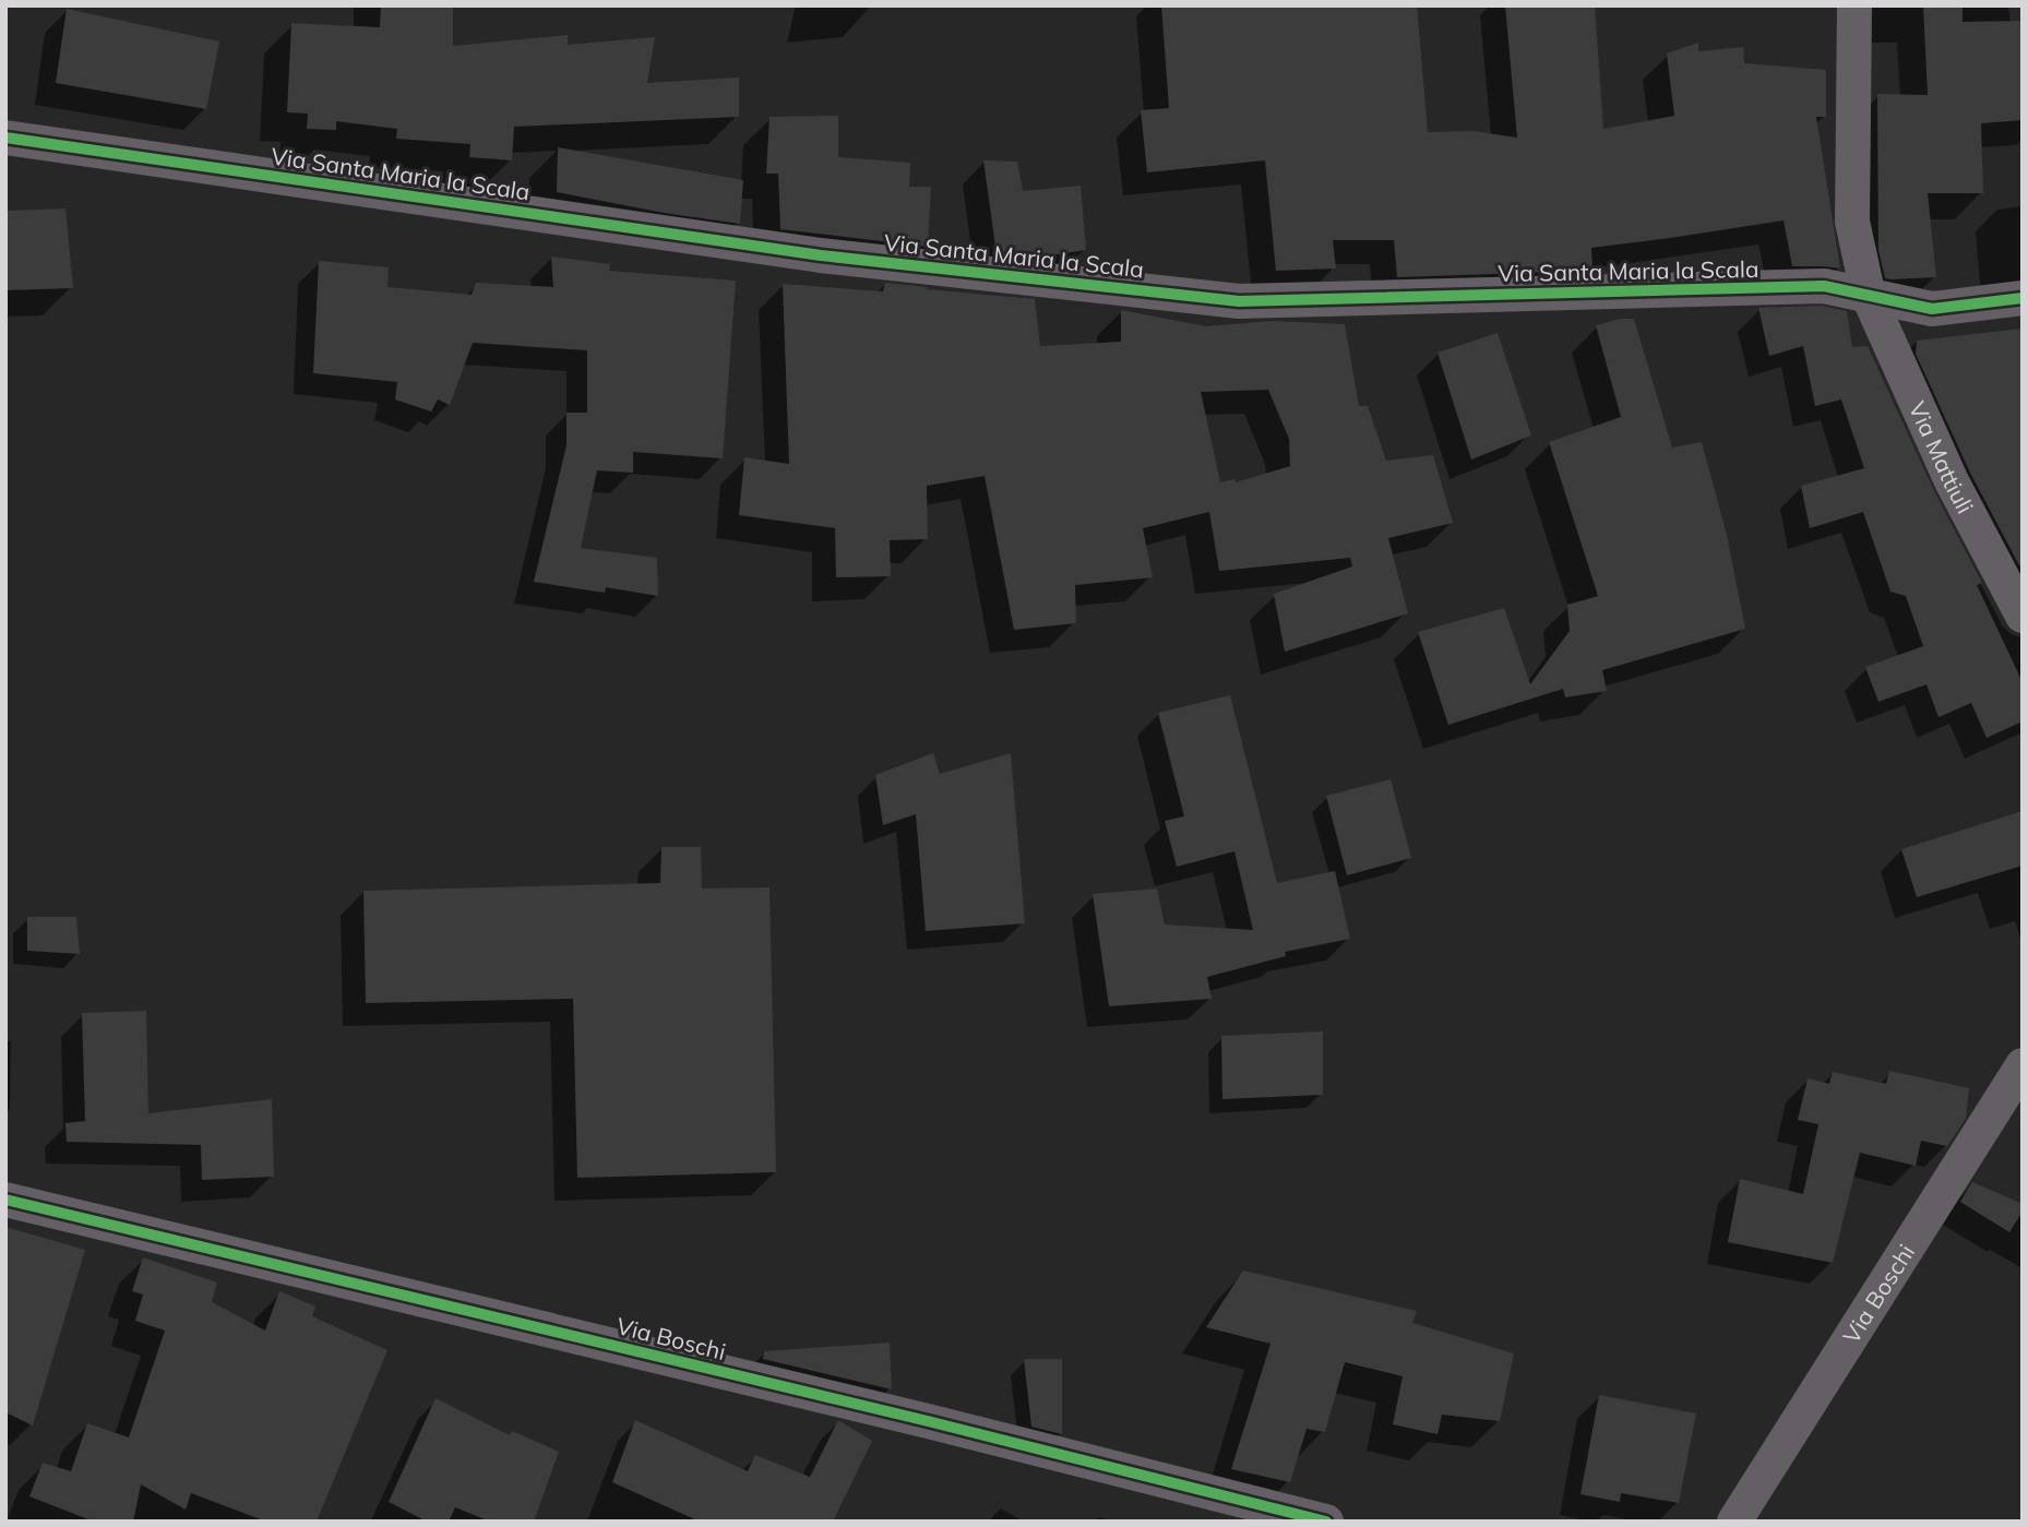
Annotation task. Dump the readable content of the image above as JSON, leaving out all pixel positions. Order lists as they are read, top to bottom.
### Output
{
  "streets": {
    "street": ["Via Santa Maria la Scala", "Via Mattiuli", "Via Boschi"]
  },
  "crossings": [
    ["Via Santa Maria la Scala", "Via Mattiuli"]
  ]
}
